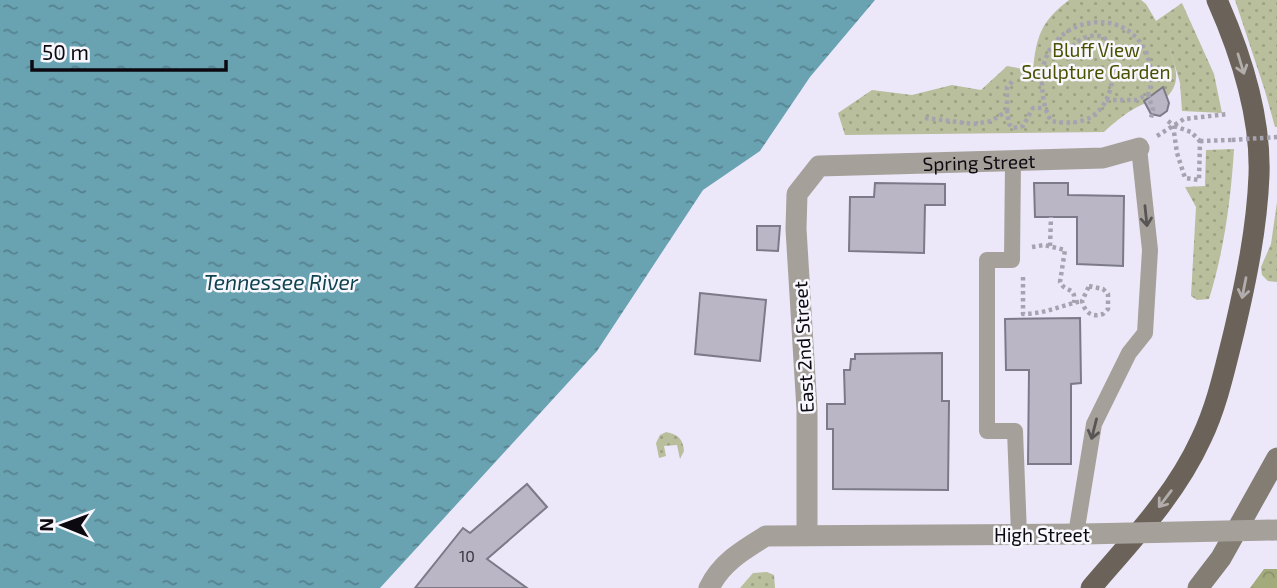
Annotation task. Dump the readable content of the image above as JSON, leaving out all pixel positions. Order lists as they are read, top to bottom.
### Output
{
  "streets": {
    "street": ["Spring Street", "East 2nd Street", "High Street"]
  },
  "crossings": [
    ["Spring Street", "East 2nd Street"],
    ["East 2nd Street", "High Street"]
  ],
  "water": ["Tennessee River"],
  "parks": ["Bluff View Sculpture Garden"],
  "house_numbers": ["10"],
  "scale_bar": "50 m",
  "north": "left"
}
